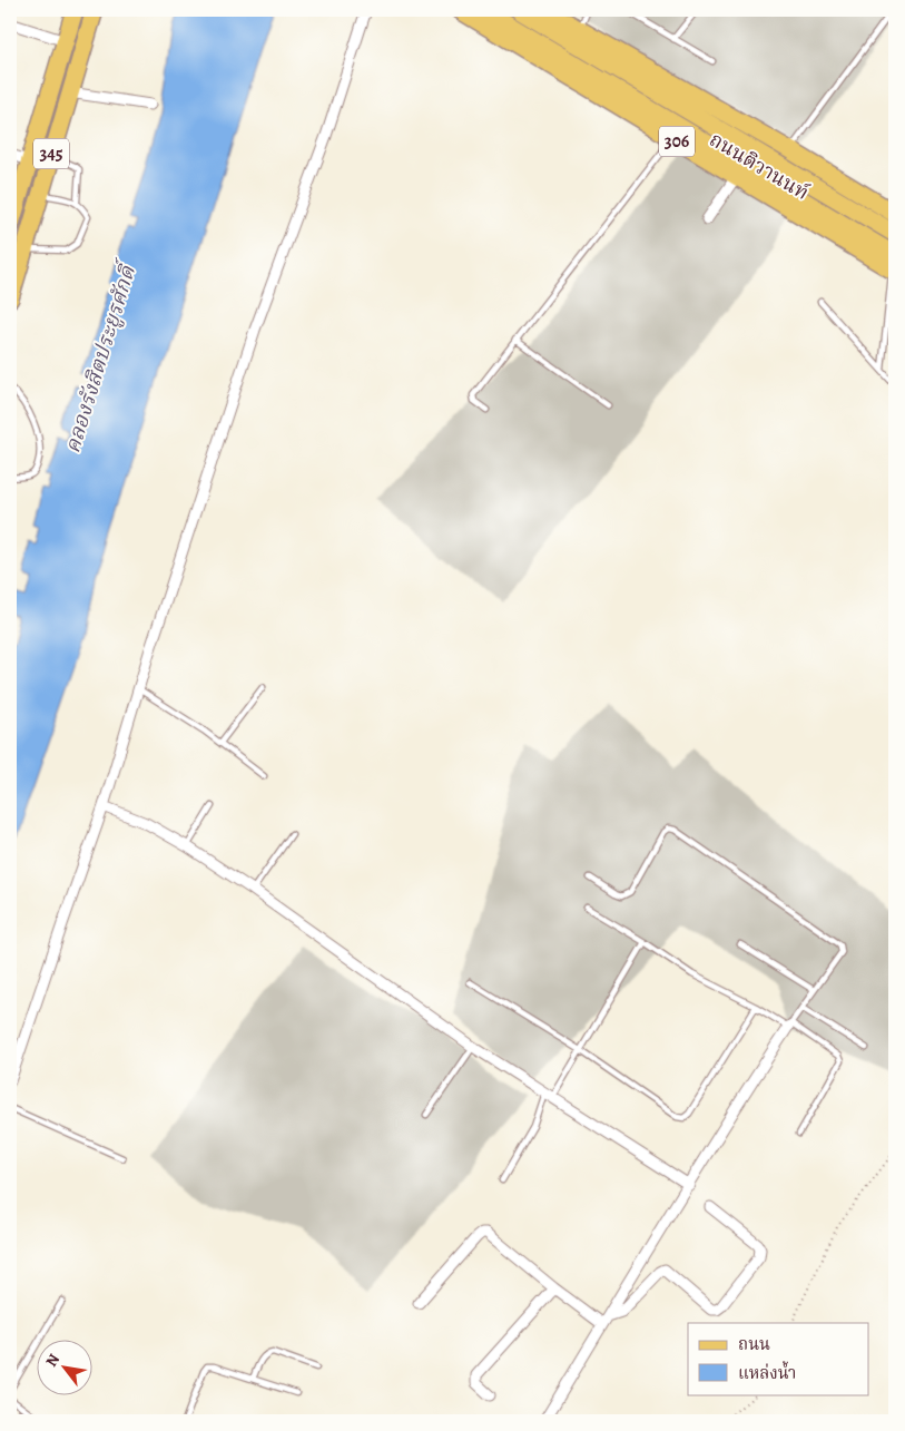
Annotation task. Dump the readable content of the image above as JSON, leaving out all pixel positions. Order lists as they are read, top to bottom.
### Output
{
  "streets": {
    "main road": ["306", "345", "ถนนติวานนท์"]
  },
  "water": ["คลองรังสิตประยูรศักดิ์"],
  "legend": ["ถนน", "แหล่งน้ำ"],
  "north": "top left"
}
